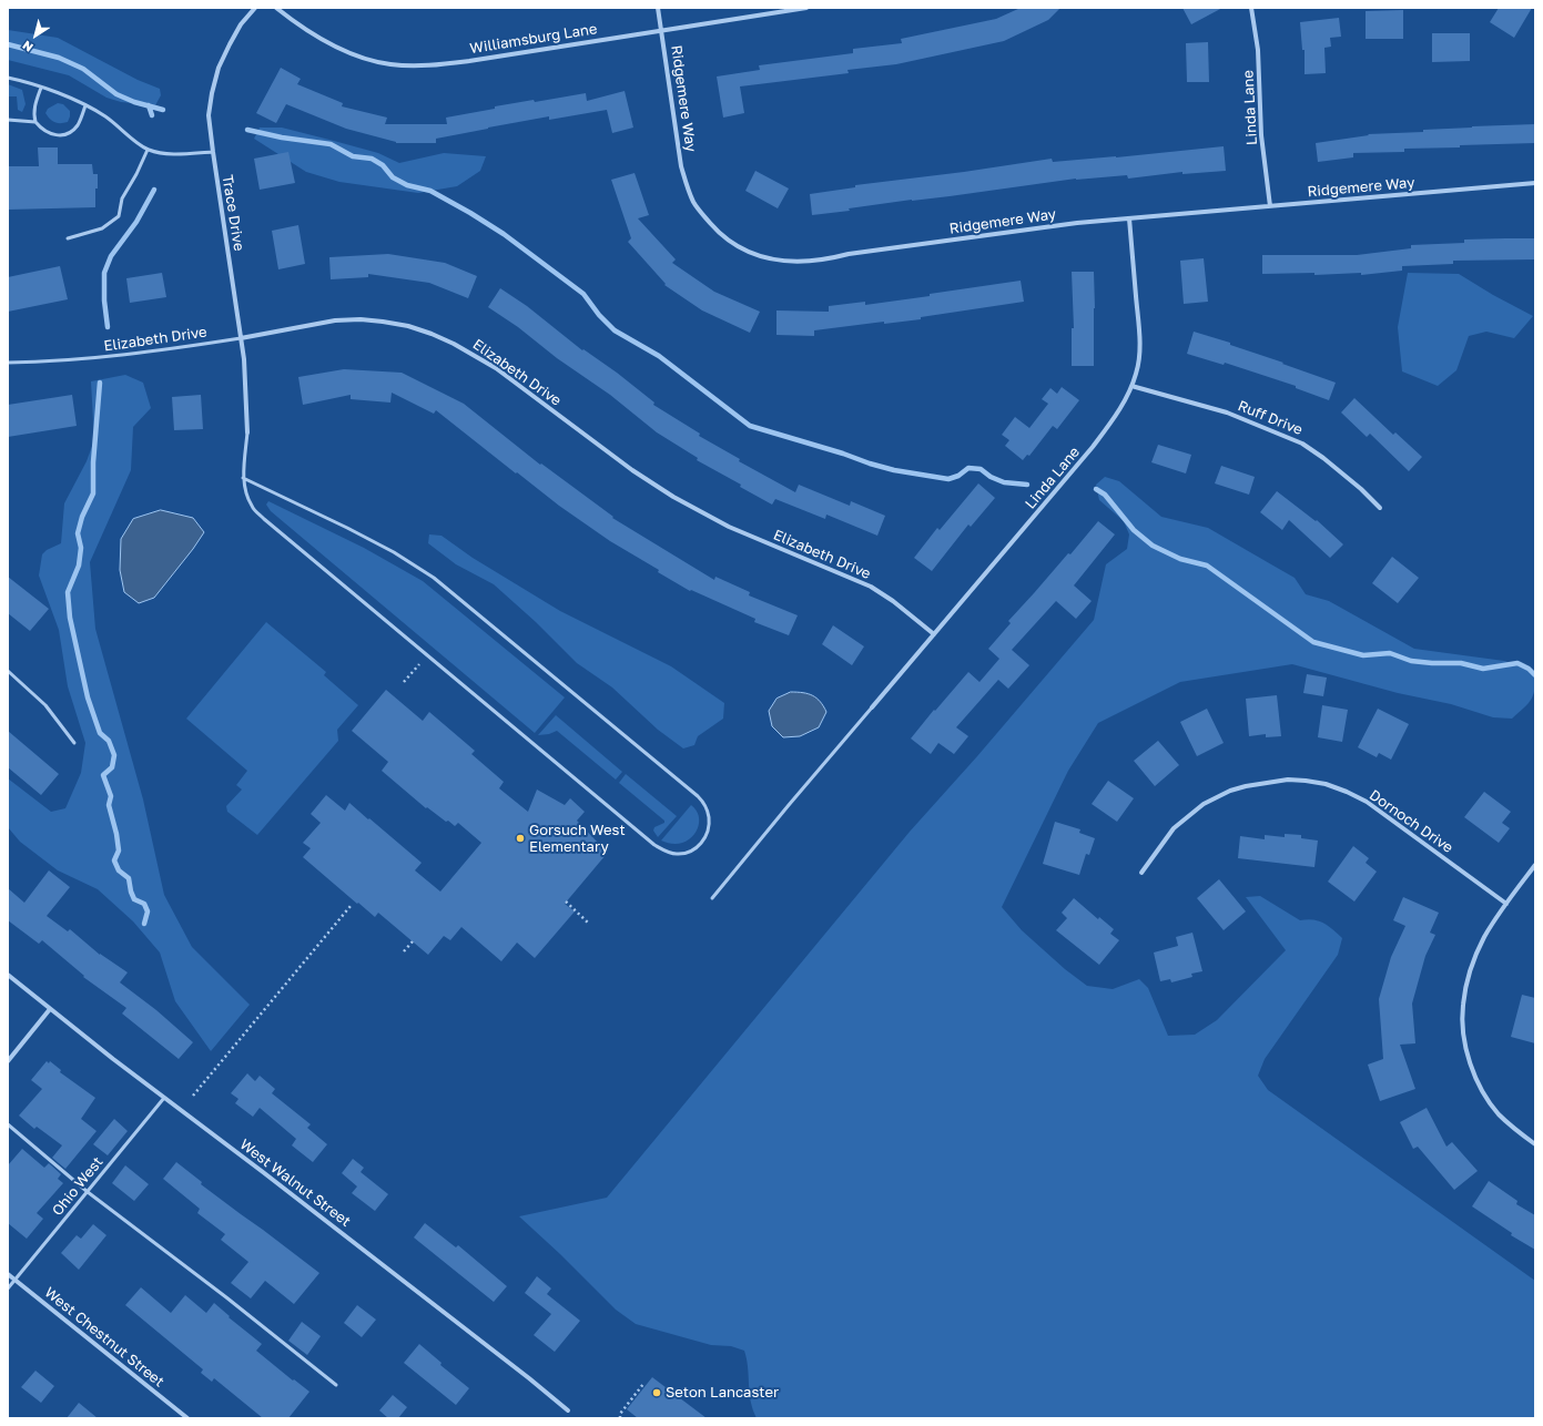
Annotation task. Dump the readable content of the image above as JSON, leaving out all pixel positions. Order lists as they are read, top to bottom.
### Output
{
  "streets": {
    "street": [
      "Williamsburg Lane",
      "Ridgemere Way",
      "Linda Lane",
      "Trace Drive",
      "Elizabeth Drive",
      "Ruff Drive",
      "Dornoch Drive",
      "West Walnut Street",
      "West Chestnut Street"
    ],
    "lane": ["Ohio West"]
  },
  "crossings": [
    ["Williamsburg Lane", "Ridgemere Way"],
    ["Ridgemere Way", "Linda Lane"],
    ["Linda Lane", "Elizabeth Drive"],
    ["Linda Lane", "Ruff Drive"],
    ["Trace Drive", "Elizabeth Drive"],
    ["West Walnut Street", "Ohio West"],
    ["Ohio West", "West Chestnut Street"]
  ],
  "places": ["Gorsuch West Elementary", "Seton Lancaster"],
  "north": "bottom left"
}
